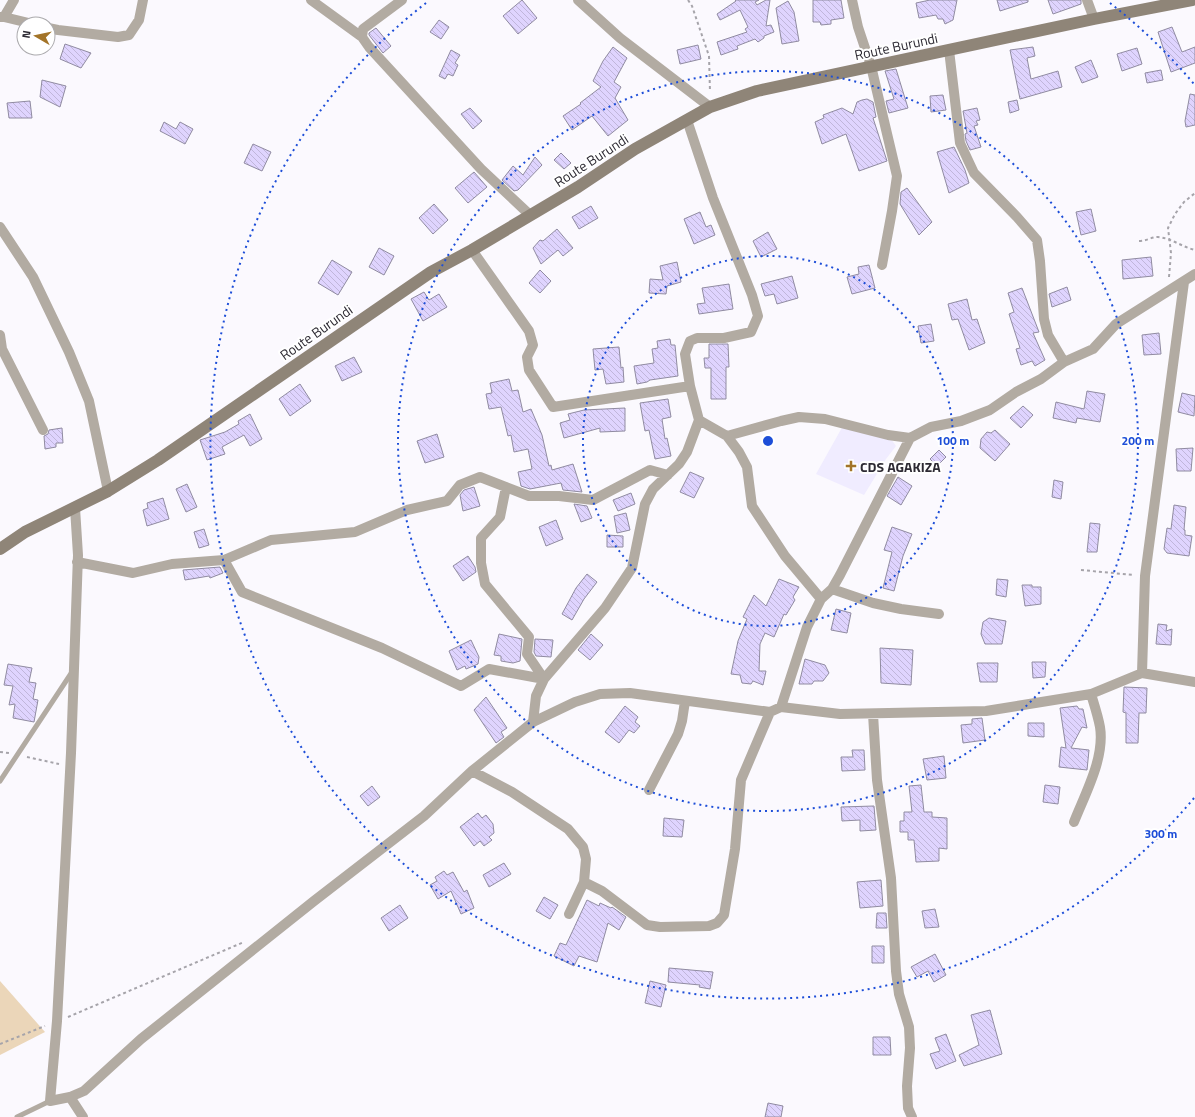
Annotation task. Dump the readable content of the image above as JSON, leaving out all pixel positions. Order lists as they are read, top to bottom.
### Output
{
  "streets": {
    "main road": ["Route Burundi"]
  },
  "places": {
    "health": ["CDS AGAKIZA"]
  },
  "north": "left",
  "rings": ["100 m", "200 m", "300 m"]
}
